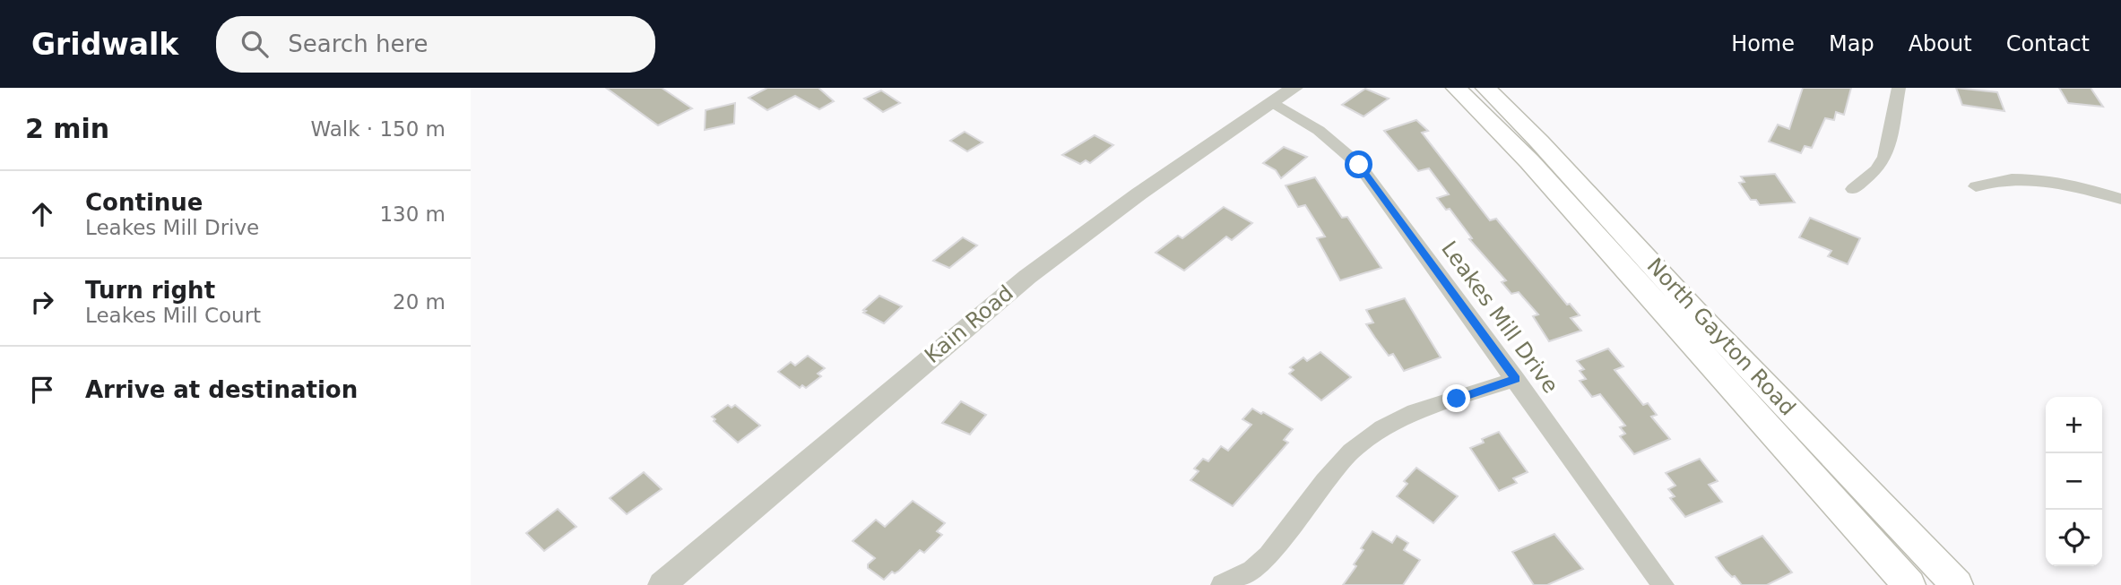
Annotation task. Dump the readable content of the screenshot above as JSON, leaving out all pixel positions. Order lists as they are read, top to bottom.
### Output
{
  "streets": {
    "main road": ["North Gayton Road"],
    "street": ["Leakes Mill Drive", "Kain Road"]
  },
  "crossings": [
    ["Leakes Mill Drive", "Kain Road"]
  ],
  "page": {
    "header": "Gridwalk",
    "search": "Search here",
    "nav": [
      "Home",
      "Map",
      "About",
      "Contact"
    ],
    "heading": ["2 min", "Walk · 150 m"],
    "list": [
      ["Continue", "Leakes Mill Drive", "130 m"],
      ["Turn right", "Leakes Mill Court", "20 m"],
      "Arrive at destination"
    ],
    "map_buttons": ["+", "−"]
  }
}
